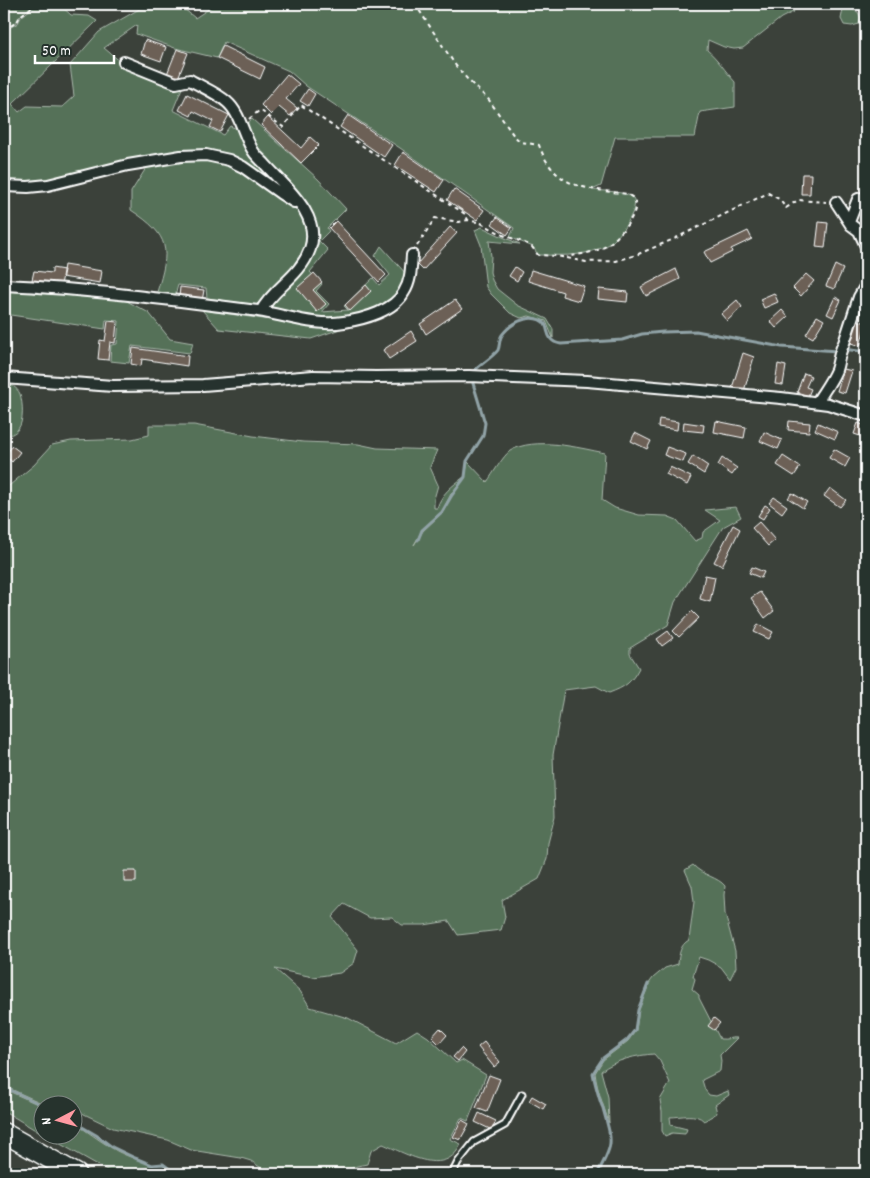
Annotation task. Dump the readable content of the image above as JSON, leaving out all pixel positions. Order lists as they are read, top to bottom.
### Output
{
  "scale_bar": "50 m",
  "north": "left"
}
